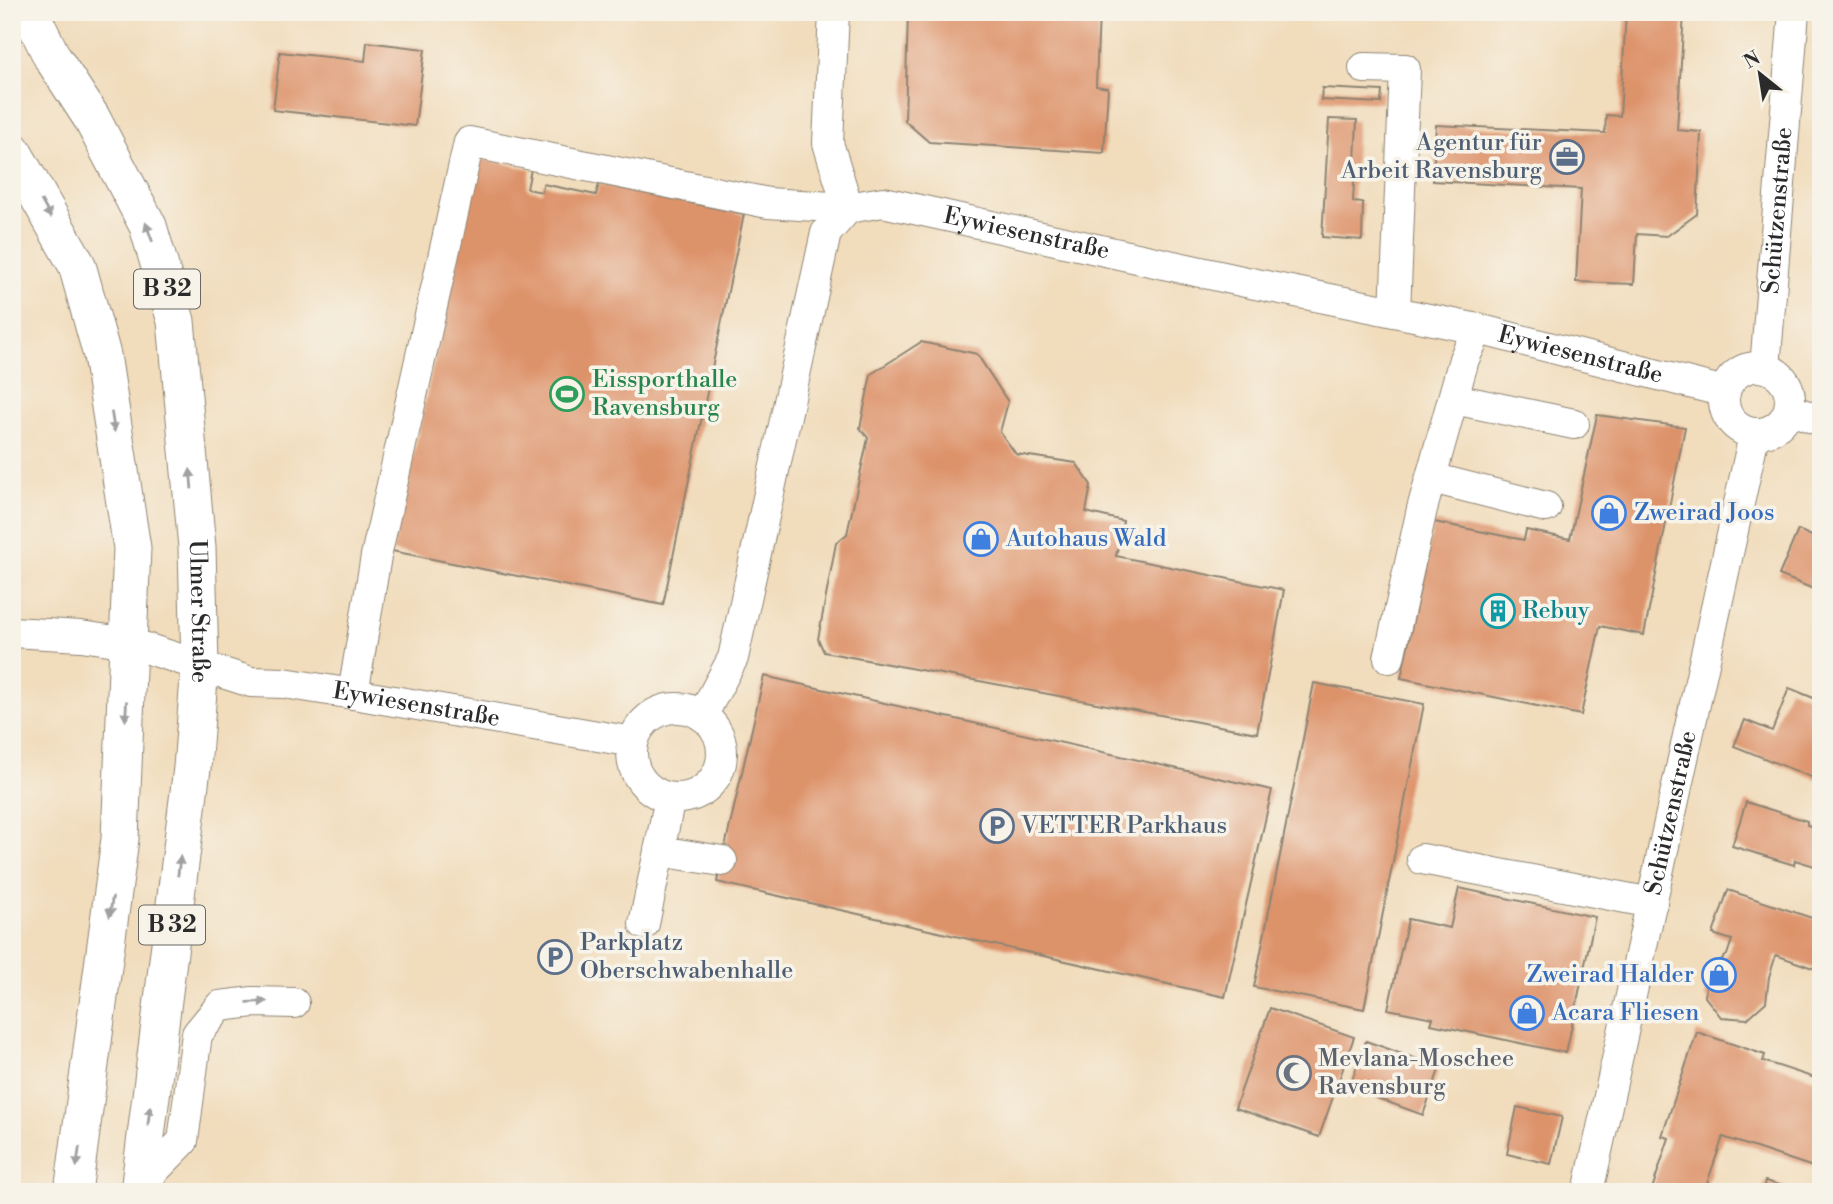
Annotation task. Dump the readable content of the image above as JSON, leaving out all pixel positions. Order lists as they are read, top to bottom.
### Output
{
  "streets": {
    "main road": ["B 32", "Ulmer Straße"],
    "street": ["Schützenstraße", "Eywiesenstraße"]
  },
  "crossings": [
    ["Schützenstraße", "Eywiesenstraße"],
    ["Eywiesenstraße", "B 32"],
    ["Eywiesenstraße", "Ulmer Straße"],
    ["B 32", "Ulmer Straße"]
  ],
  "places": {
    "office": ["Agentur für Arbeit Ravensburg"],
    "sports": ["Eissporthalle Ravensburg"],
    "shop": [
      "Zweirad Joos",
      "Autohaus Wald",
      "Zweirad Halder",
      "Acara Fliesen"
    ],
    "building": ["Rebuy"],
    "parking": ["VETTER Parkhaus", "Parkplatz Oberschwabenhalle"],
    "mosque": ["Mevlana-Moschee Ravensburg"]
  },
  "north": "top left"
}
